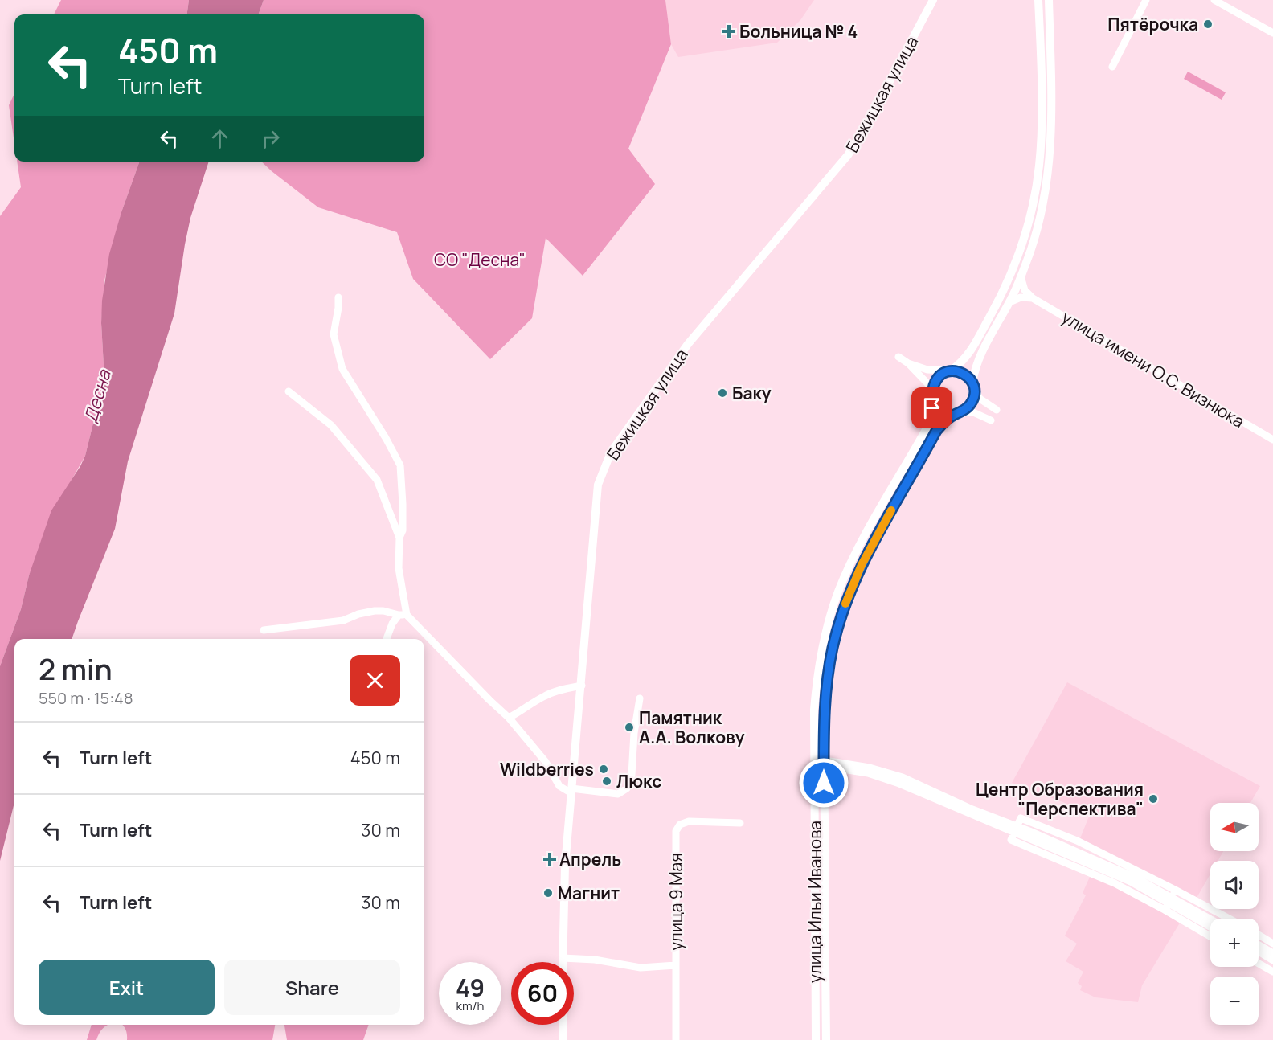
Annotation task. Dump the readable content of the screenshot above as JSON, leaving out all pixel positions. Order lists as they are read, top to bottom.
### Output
{
  "streets": {
    "main road": ["Бежицкая улица", "улица Ильи Иванова"],
    "street": ["улица имени О.С. Визнюка", "улица 9 Мая"]
  },
  "water": ["Десна"],
  "parks": ["СО \"Десна\""],
  "places": {
    "other": [
      "Пятёрочка",
      "Баку",
      "Памятник А.А. Волкову",
      "Wildberries",
      "Люкс",
      "Центр Образования \"Перспектива\"",
      "Магнит"
    ],
    "health": ["Больница № 4", "Апрель"]
  },
  "north": "left",
  "page": {
    "turn": ["450 m", "Turn left"],
    "heading": ["2 min", "550 m · 15:48"],
    "list": [
      {
        "name": "Turn left",
        "value": "450 m"
      },
      {
        "name": "Turn left",
        "value": "30 m"
      },
      {
        "name": "Turn left",
        "value": "30 m"
      }
    ],
    "map_buttons": ["+", "−"],
    "buttons": ["Exit", "Share"],
    "speed": "49 km/h",
    "limit": "60"
  }
}
